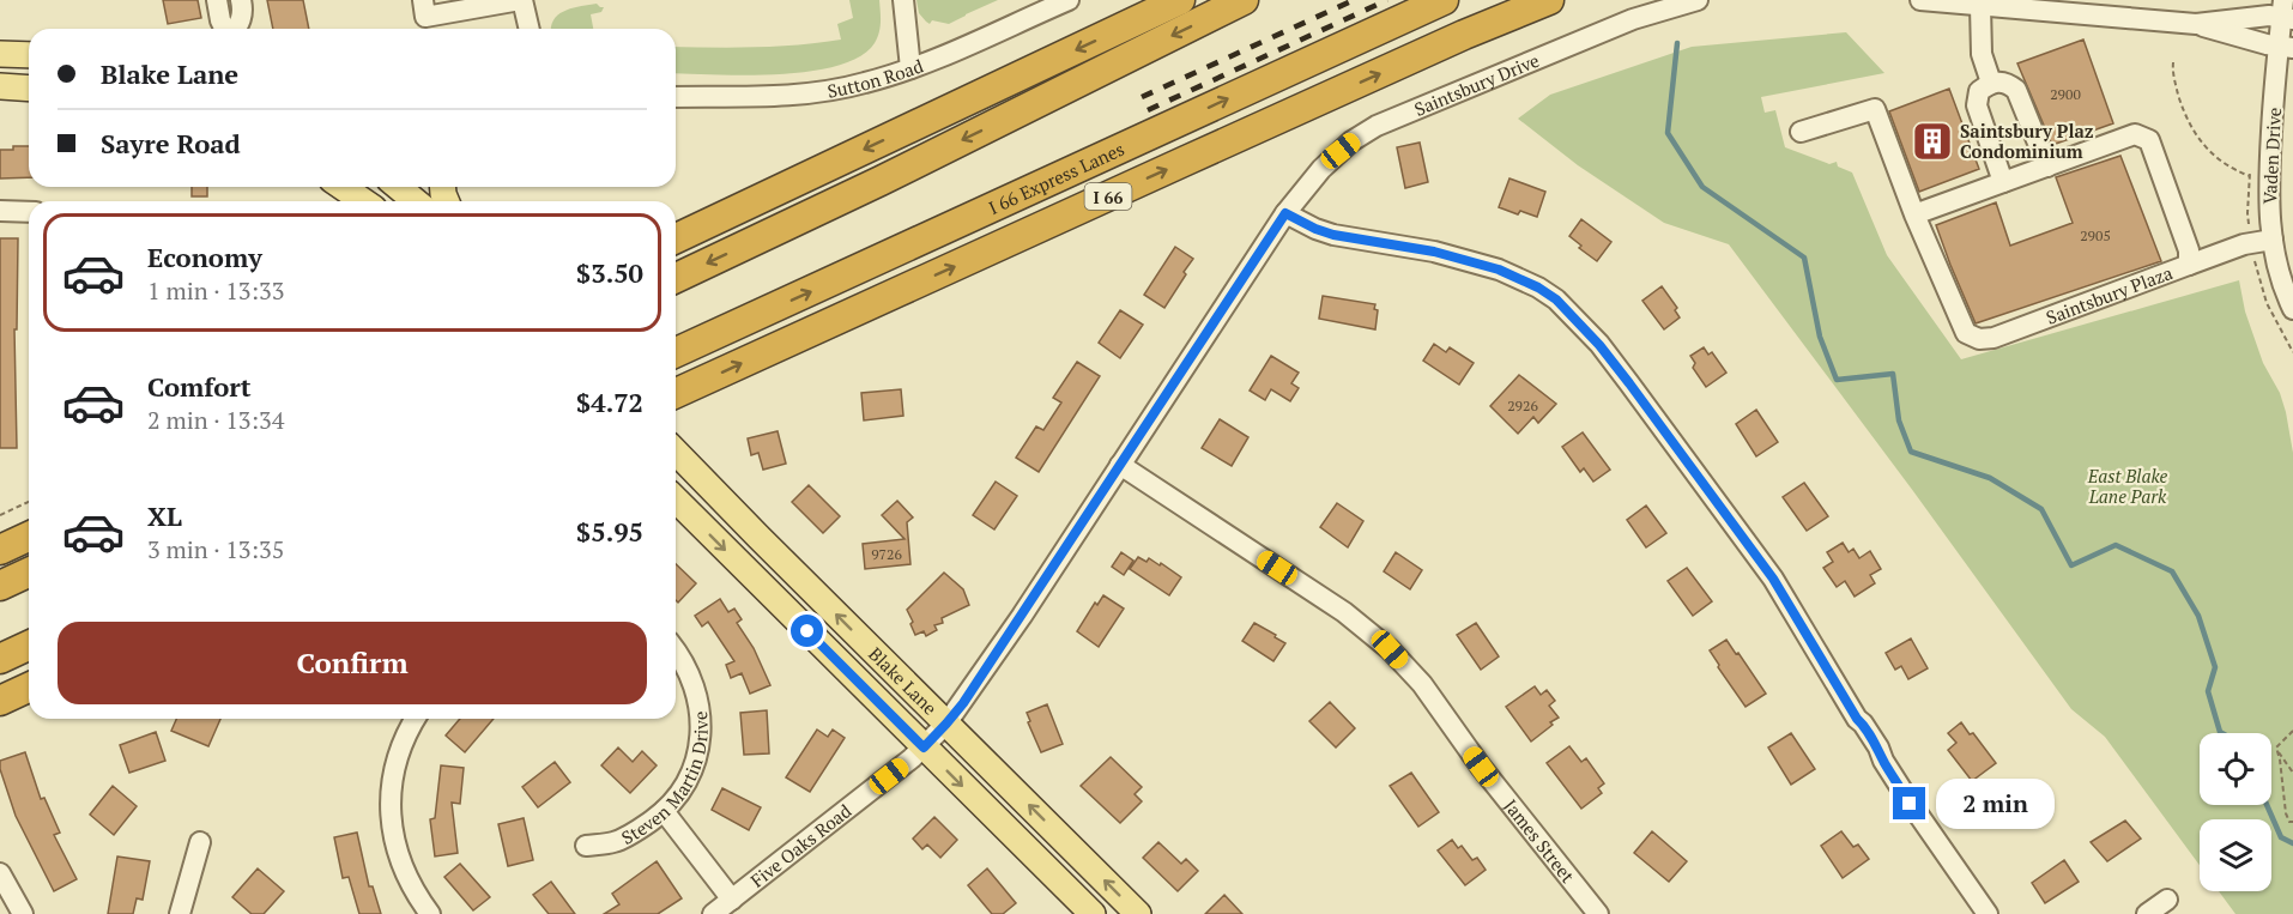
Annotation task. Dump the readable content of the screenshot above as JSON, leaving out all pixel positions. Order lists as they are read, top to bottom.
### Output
{
  "streets": {
    "highway": ["I 66 Express Lanes", "I 66"],
    "main road": ["Blake Lane"],
    "street": [
      "Sutton Road",
      "Saintsbury Drive",
      "Vaden Drive",
      "Saintsbury Plaza",
      "Steven Martin Drive",
      "James Street",
      "Five Oaks Road"
    ]
  },
  "crossings": [
    ["Saintsbury Drive", "Five Oaks Road"],
    ["Blake Lane", "Five Oaks Road"],
    ["James Street", "Five Oaks Road"]
  ],
  "parks": ["East Blake Lane Park"],
  "places": {
    "building": ["Saintsbury Plaz Condominium"]
  },
  "house_numbers": [
    "2900",
    "2905",
    "2926",
    "9726"
  ],
  "page": {
    "banner": ["Blake Lane", "Sayre Road"],
    "list": [
      {
        "name": "Economy",
        "note": "1 min · 13:33",
        "value": "$3.50"
      },
      {
        "name": "Comfort",
        "note": "2 min · 13:34",
        "value": "$4.72"
      },
      {
        "name": "XL",
        "note": "3 min · 13:35",
        "value": "$5.95"
      }
    ],
    "buttons": "Confirm",
    "bubble": "2 min"
  }
}
